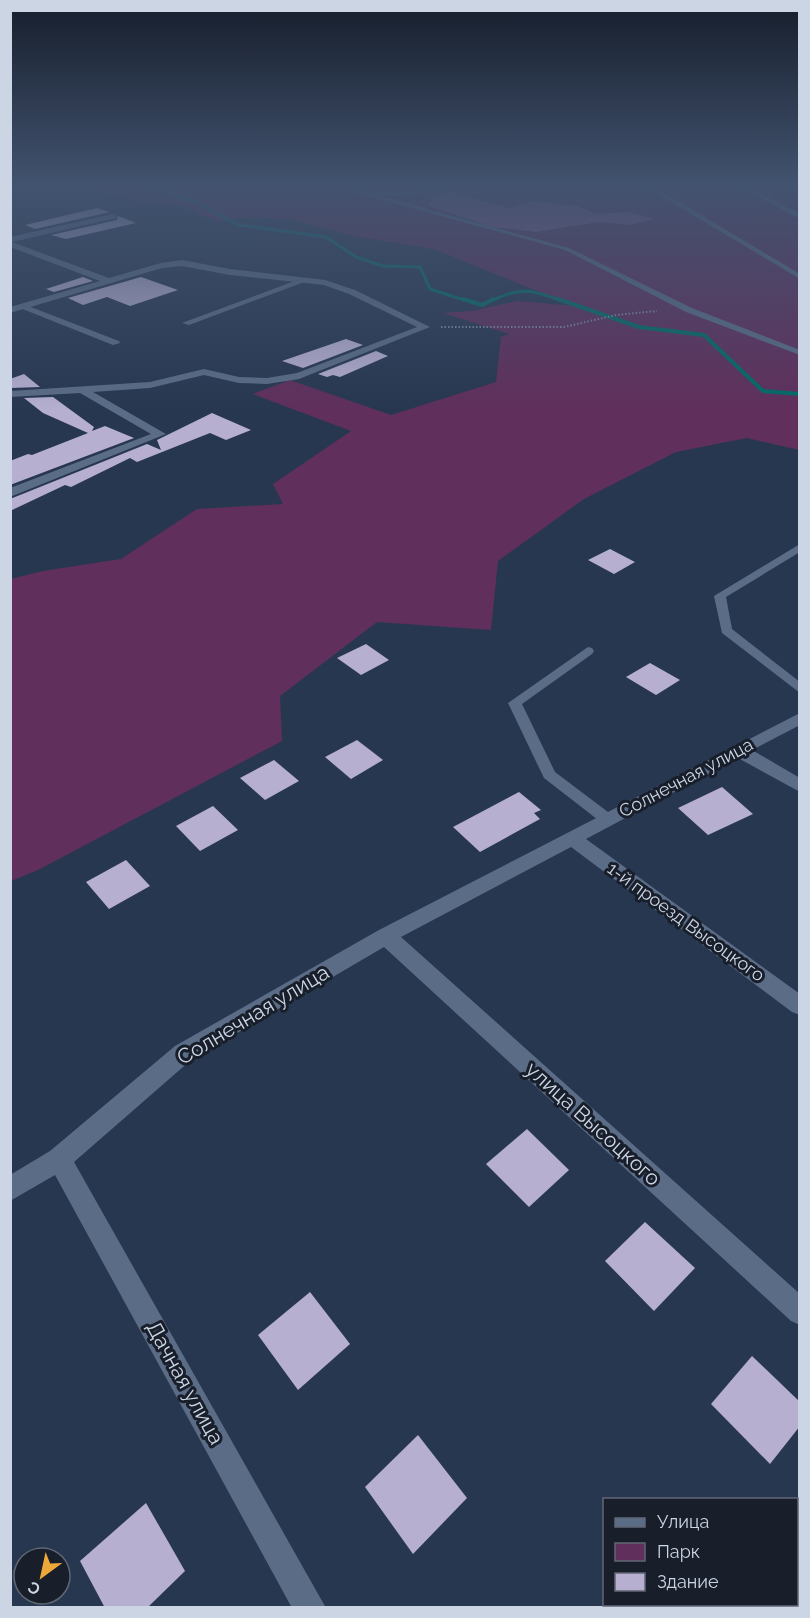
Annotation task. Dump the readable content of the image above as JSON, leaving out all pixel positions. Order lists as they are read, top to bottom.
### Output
{
  "streets": {
    "street": [
      "Солнечная улица",
      "1-й проезд Высоцкого",
      "улица Высоцкого",
      "Дачная улица"
    ]
  },
  "crossings": [
    ["Солнечная улица", "1-й проезд Высоцкого"],
    ["Солнечная улица", "улица Высоцкого"],
    ["Солнечная улица", "Дачная улица"]
  ],
  "legend": ["Улица", "Парк", "Здание"],
  "north": "bottom left"
}
